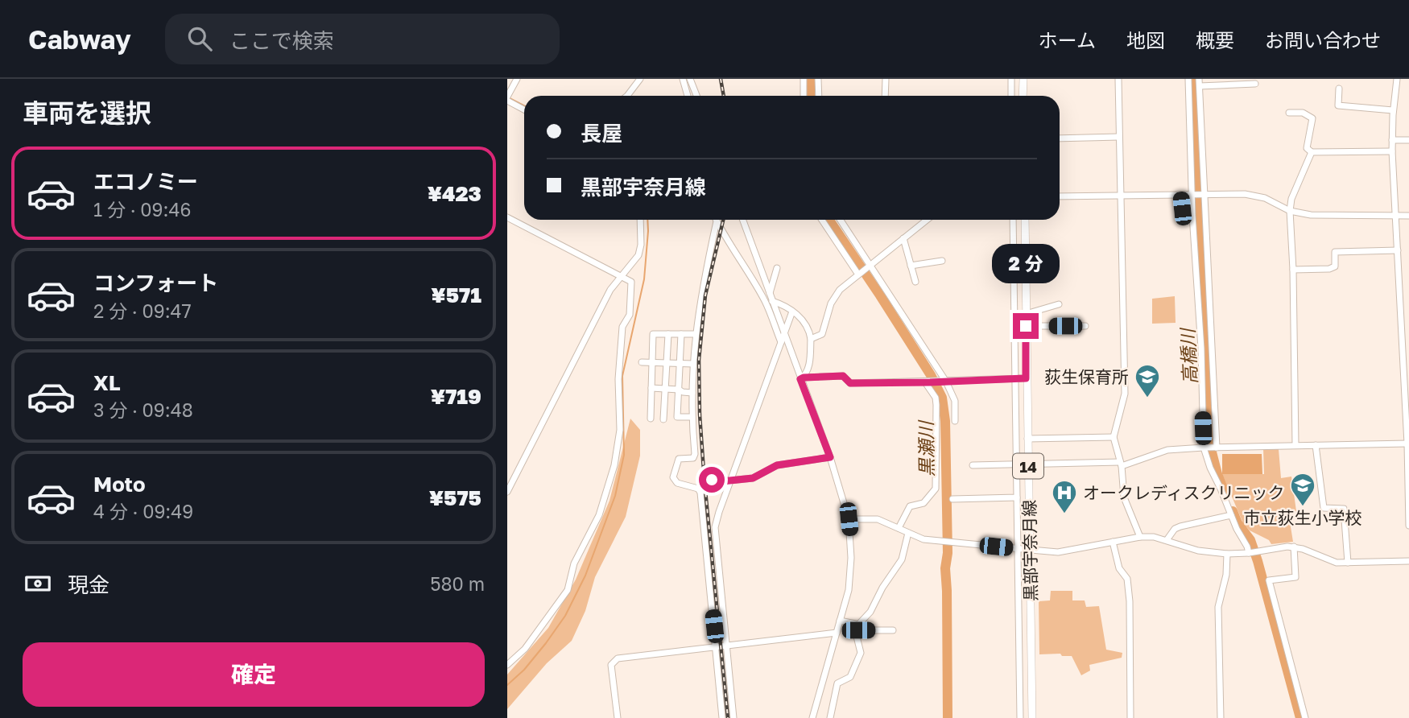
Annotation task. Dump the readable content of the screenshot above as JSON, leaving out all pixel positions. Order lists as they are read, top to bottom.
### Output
{
  "streets": {
    "main road": ["14", "黒部宇奈月線"]
  },
  "water": ["高橋川", "黒瀬川"],
  "places": {
    "school or university": ["荻生保育所", "市立荻生小学校"],
    "hospital": ["オークレディスクリニック"]
  },
  "page": {
    "header": "Cabway",
    "search": "ここで検索",
    "nav": [
      "ホーム",
      "地図",
      "概要",
      "お問い合わせ"
    ],
    "heading": "車両を選択",
    "banner": ["長屋", "黒部宇奈月線"],
    "list": [
      {
        "name": "エコノミー",
        "note": "1 分 · 09:46",
        "value": "¥423"
      },
      {
        "name": "コンフォート",
        "note": "2 分 · 09:47",
        "value": "¥571"
      },
      {
        "name": "XL",
        "note": "3 分 · 09:48",
        "value": "¥719"
      },
      {
        "name": "Moto",
        "note": "4 分 · 09:49",
        "value": "¥575"
      }
    ],
    "bubble": "2 分",
    "pay": ["現金", "580 m"],
    "buttons": "確定"
  }
}
